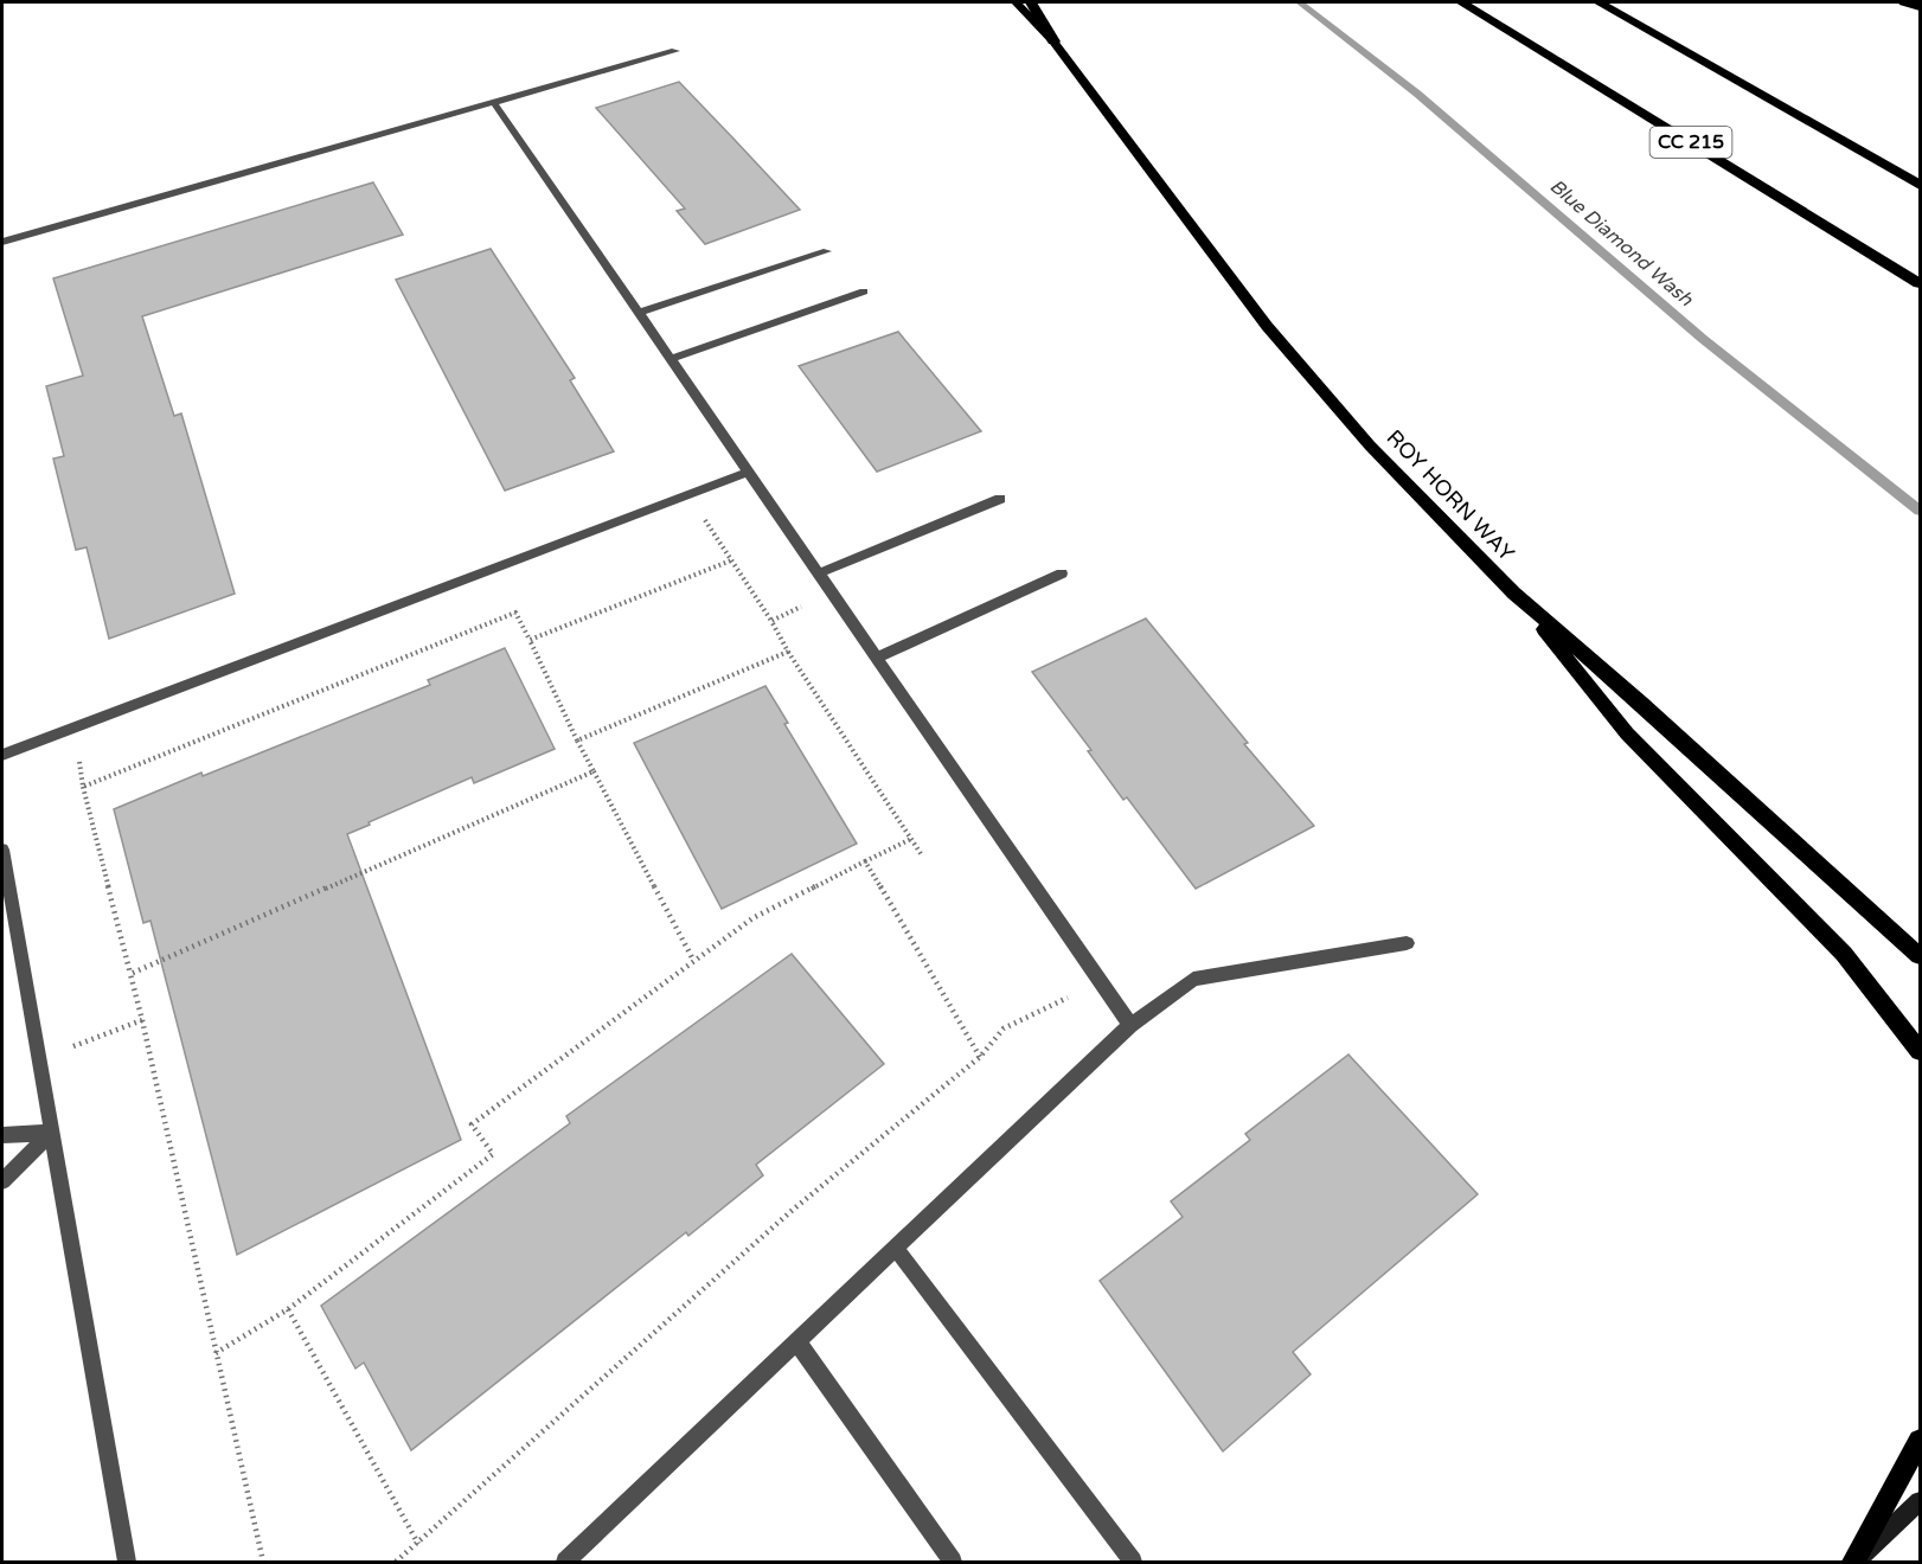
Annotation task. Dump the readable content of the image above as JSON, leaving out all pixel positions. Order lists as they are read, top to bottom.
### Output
{
  "streets": {
    "highway": ["CC 215"],
    "main road": ["ROY HORN WAY"]
  },
  "water": ["Blue Diamond Wash"]
}
